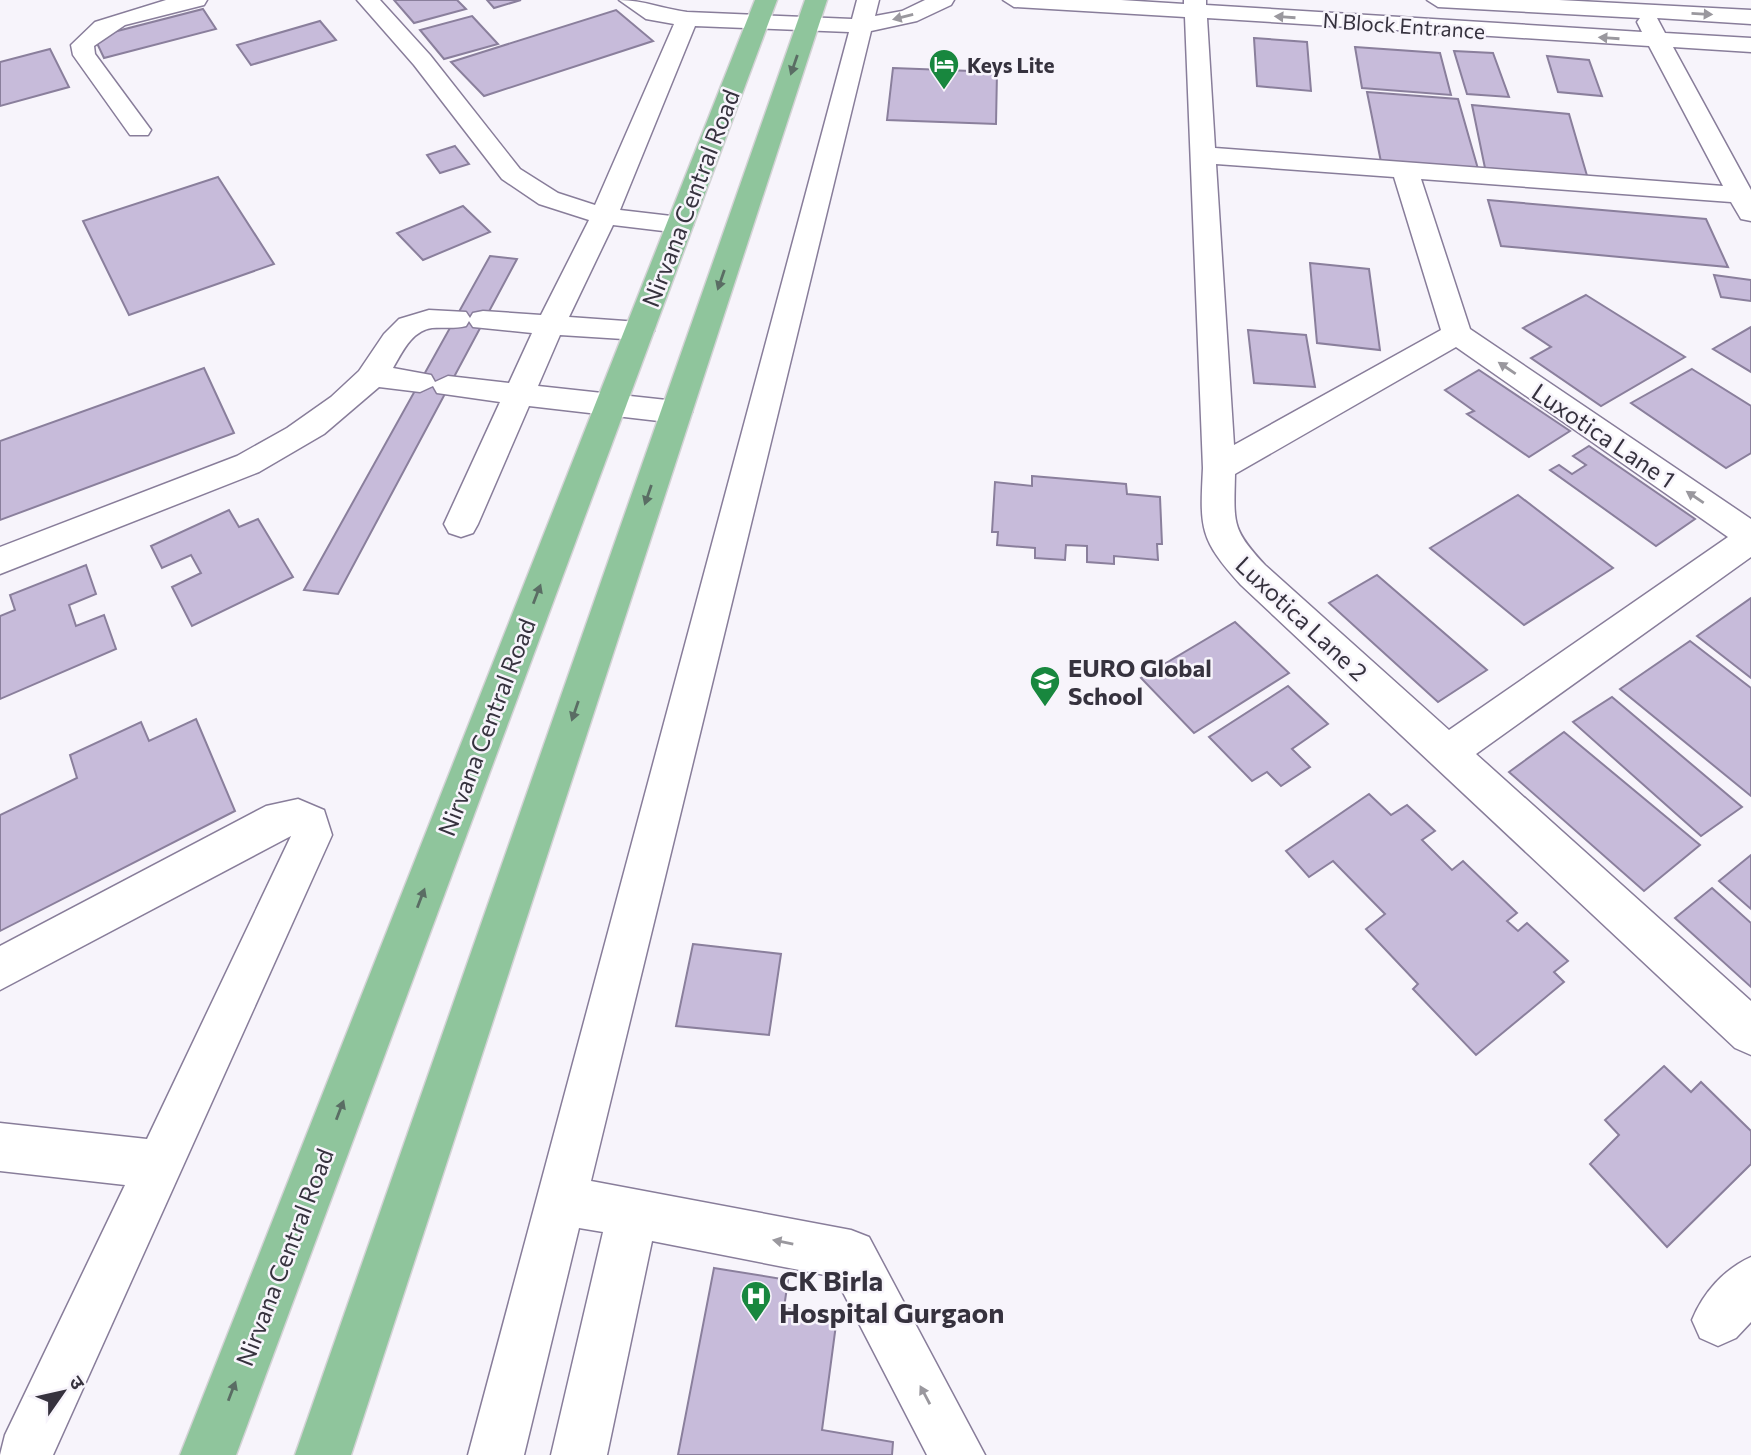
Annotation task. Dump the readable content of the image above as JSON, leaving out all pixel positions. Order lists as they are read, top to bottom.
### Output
{
  "streets": {
    "main road": ["Nirvana Central Road"],
    "street": ["N Block Entrance", "Luxotica Lane 1", "Luxotica Lane 2"]
  },
  "crossings": [
    ["N Block Entrance", "Luxotica Lane 2"]
  ],
  "one_way": ["Luxotica Lane 1"],
  "places": {
    "hotel": ["Keys Lite"],
    "school or university": ["EURO Global School"],
    "hospital": ["CK Birla Hospital Gurgaon"]
  },
  "north": "top right"
}
